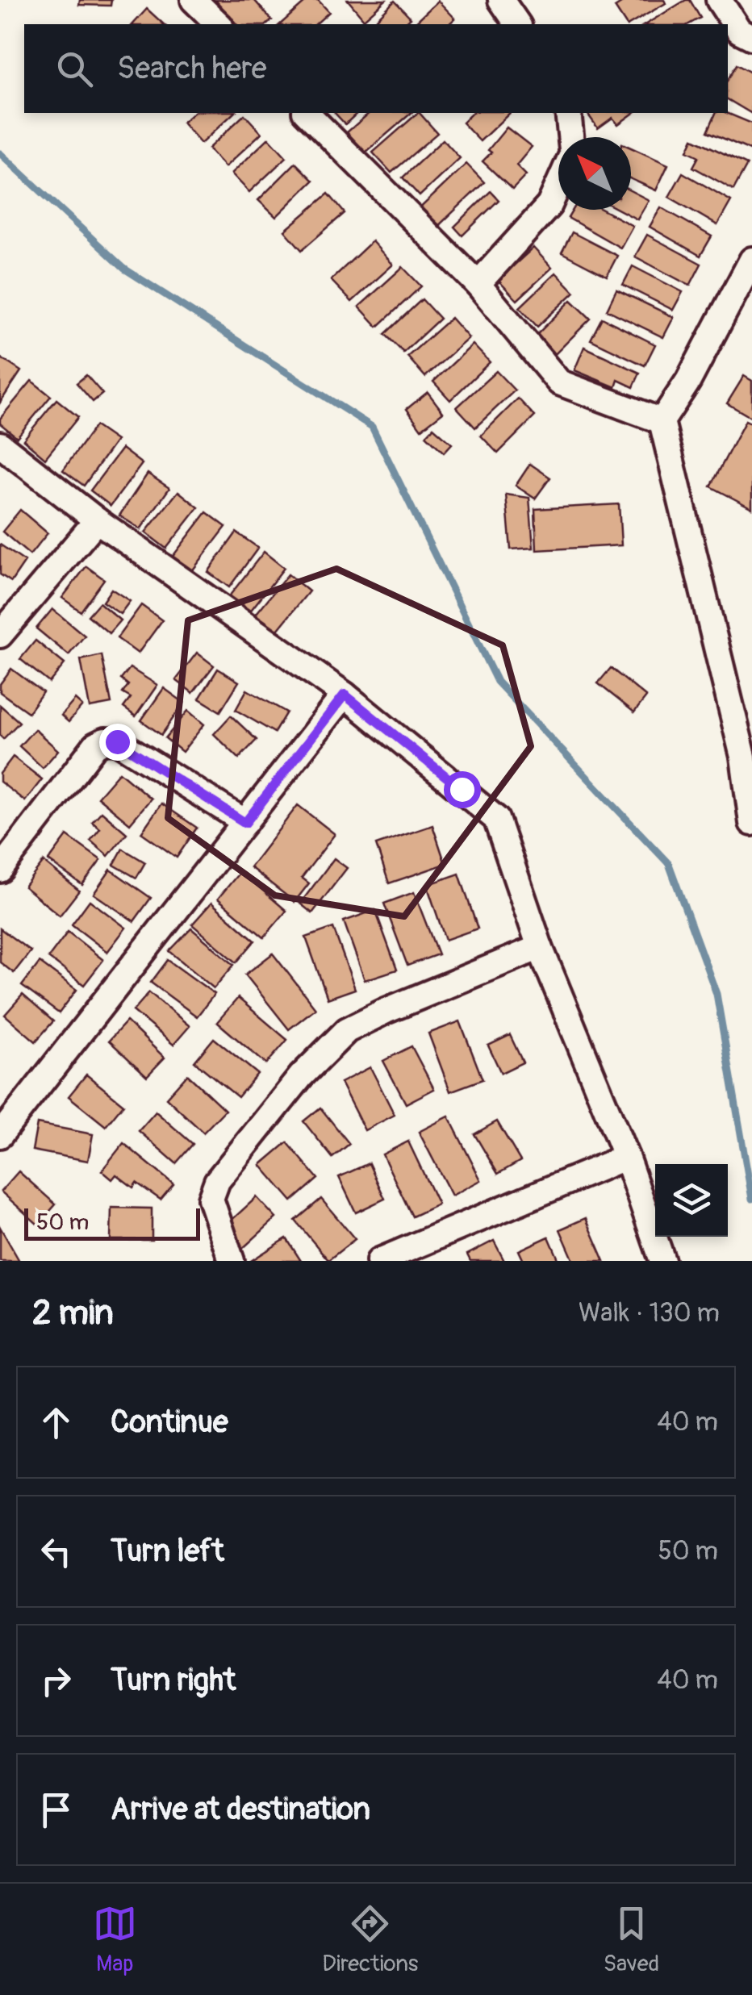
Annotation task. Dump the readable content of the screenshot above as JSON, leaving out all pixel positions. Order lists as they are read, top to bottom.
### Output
{
  "scale_bar": "50 m",
  "north": "top left",
  "page": {
    "search": "Search here",
    "scale": "50 m",
    "heading": ["2 min", "Walk · 130 m"],
    "list": [
      ["Continue", "40 m"],
      ["Turn left", "50 m"],
      ["Turn right", "40 m"],
      "Arrive at destination"
    ],
    "nav": ["Map", "Directions", "Saved"]
  }
}
